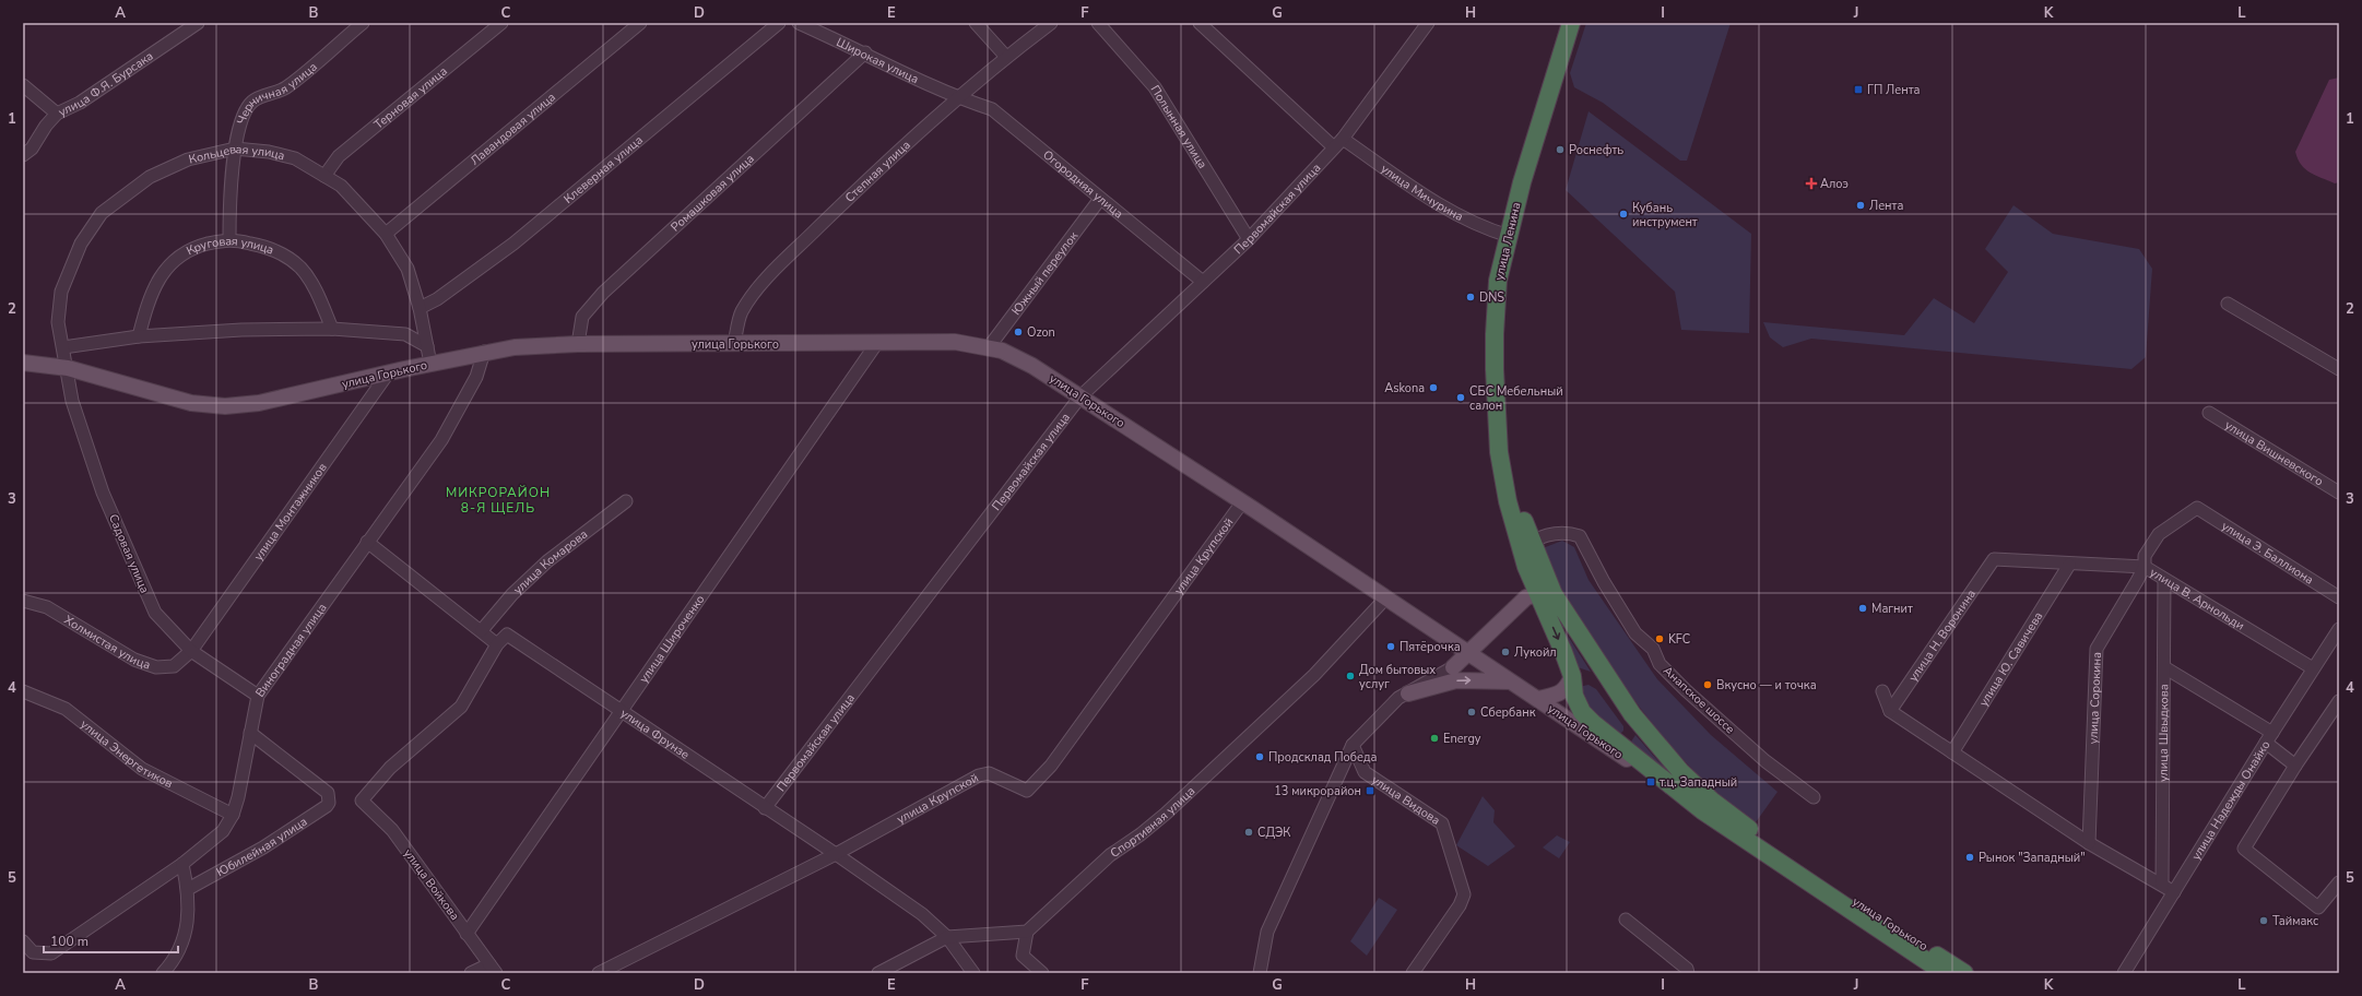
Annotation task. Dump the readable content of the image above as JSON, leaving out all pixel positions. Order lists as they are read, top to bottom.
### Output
{
  "streets": {
    "highway": ["улица Ленина", "улица Горького"],
    "street": [
      "Широкая улица",
      "улица Ф.Я. Бурсака",
      "Черничная улица",
      "Терновая улица",
      "Полынная улица",
      "Лавандовая улица",
      "Кольцевая улица",
      "Клеверная улица",
      "Степная улица",
      "Огородняя улица",
      "улица Мичурина",
      "Ромашковая улица",
      "Первомайская улица",
      "Круговая улица",
      "Южный переулок",
      "улица Вишневского",
      "улица Монтажников",
      "улица Э. Баллиона",
      "Садовая улица",
      "улица Крупской",
      "улица Комарова",
      "улица В. Арнольди",
      "улица Н. Воронина",
      "улица Широченко",
      "Холмистая улица",
      "Виноградная улица",
      "улица Ю. Савичева",
      "улица Сорокина",
      "Анапское шоссе",
      "улица Фрунзе",
      "улица Швыдкова",
      "улица Энергетиков",
      "улица Видова",
      "улица Надежды Онайко",
      "Спортивная улица",
      "Юбилейная улица",
      "улица Войкова"
    ]
  },
  "crossings": [
    ["Широкая улица", "Степная улица"],
    ["Широкая улица", "Огородняя улица"],
    ["Широкая улица", "Ромашковая улица"],
    ["Черничная улица", "Кольцевая улица"],
    ["Черничная улица", "Круговая улица"],
    ["Терновая улица", "Кольцевая улица"],
    ["Полынная улица", "Первомайская улица"],
    ["Лавандовая улица", "Кольцевая улица"],
    ["Кольцевая улица", "Клеверная улица"],
    ["Кольцевая улица", "улица Горького"],
    ["Кольцевая улица", "Садовая улица"],
    ["Степная улица", "Огородняя улица"],
    ["Степная улица", "улица Горького"],
    ["Огородняя улица", "Первомайская улица"],
    ["Огородняя улица", "Южный переулок"],
    ["улица Мичурина", "Первомайская улица"],
    ["улица Мичурина", "улица Ленина"],
    ["Ромашковая улица", "улица Горького"],
    ["Первомайская улица", "улица Горького"],
    ["Первомайская улица", "улица Фрунзе"],
    ["Южный переулок", "улица Горького"],
    ["улица Горького", "улица Монтажников"],
    ["улица Горького", "Садовая улица"],
    ["улица Горького", "улица Крупской"],
    ["улица Горького", "улица Широченко"],
    ["улица Горького", "Виноградная улица"],
    ["улица Горького", "Спортивная улица"],
    ["улица Монтажников", "Садовая улица"],
    ["улица Монтажников", "Холмистая улица"],
    ["улица Э. Баллиона", "улица Сорокина"],
    ["Садовая улица", "Холмистая улица"],
    ["Садовая улица", "Виноградная улица"],
    ["улица Крупской", "улица Фрунзе"],
    ["улица В. Арнольди", "улица Н. Воронина"],
    ["улица В. Арнольди", "улица Ю. Савичева"],
    ["улица В. Арнольди", "улица Сорокина"],
    ["улица В. Арнольди", "улица Швыдкова"],
    ["улица В. Арнольди", "улица Надежды Онайко"],
    ["улица Широченко", "улица Фрунзе"],
    ["улица Широченко", "улица Войкова"],
    ["Виноградная улица", "улица Энергетиков"],
    ["Виноградная улица", "Юбилейная улица"],
    ["улица Фрунзе", "улица Войкова"]
  ],
  "districts": ["МИКРОРАЙОН 8-Я ЩЕЛЬ"],
  "places": {
    "transit": ["ГП Лента", "т.ц. Западный", "13 микрорайон"],
    "other": [
      "Роснефть",
      "Лента",
      "Кубань инструмент",
      "DNS",
      "Ozon",
      "Askona",
      "СБС Мебельный салон",
      "Магнит",
      "KFC",
      "Пятёрочка",
      "Лукойл",
      "Дом бытовых услуг",
      "Вкусно — и точка",
      "Сбербанк",
      "Energy",
      "Продсклад Победа",
      "СДЭК",
      "Рынок \"Западный\"",
      "Таймакс"
    ],
    "health": ["Алоэ"]
  },
  "scale_bar": "100 m",
  "grid": {
    "columns": [
      "A",
      "B",
      "C",
      "D",
      "E",
      "F",
      "G",
      "H",
      "I",
      "J",
      "K",
      "L"
    ],
    "rows": [
      "1",
      "2",
      "3",
      "4",
      "5"
    ]
  }
}
